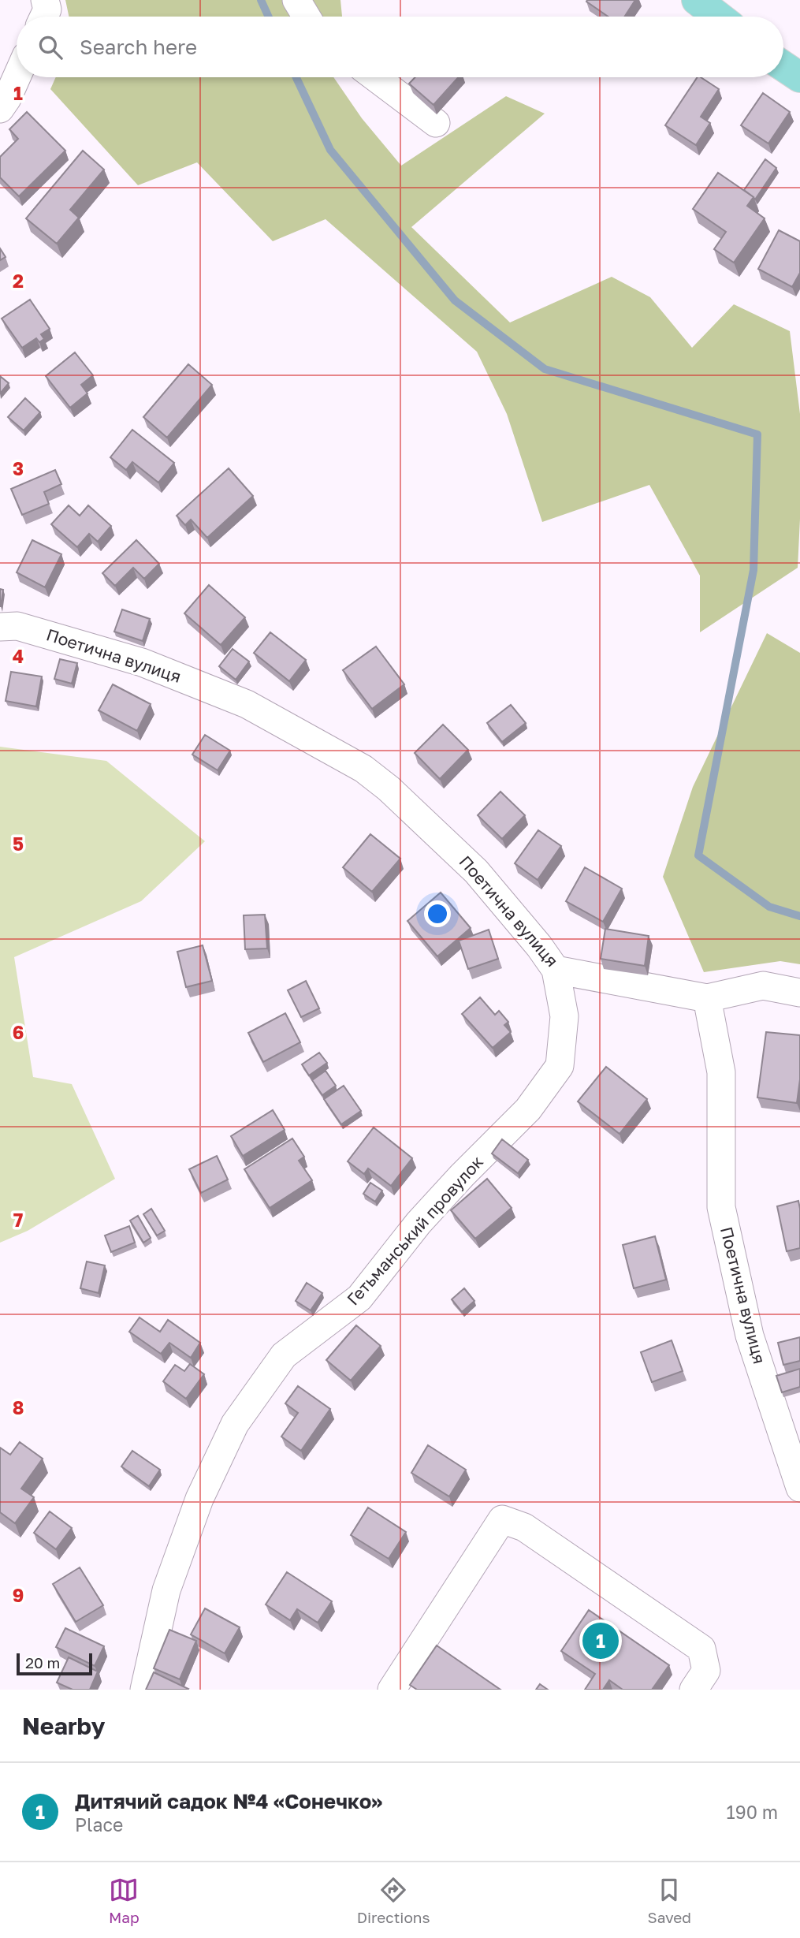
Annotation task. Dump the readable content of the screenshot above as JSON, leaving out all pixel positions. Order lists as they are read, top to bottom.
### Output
{
  "streets": {
    "street": ["Поетична вулиця", "Гетьманський провулок"]
  },
  "crossings": [
    ["Поетична вулиця", "Гетьманський провулок"]
  ],
  "scale_bar": "20 m",
  "page": {
    "search": "Search here",
    "pins": "1",
    "scale": "20 m",
    "heading": "Nearby",
    "list": [
      {
        "mark": "1",
        "name": "Дитячий садок №4 «Сонечко»",
        "note": "Place",
        "value": "190 m"
      }
    ],
    "nav": ["Map", "Directions", "Saved"]
  },
  "grid": {
    "rows": [
      "1",
      "2",
      "3",
      "4",
      "5",
      "6",
      "7",
      "8",
      "9"
    ]
  }
}
